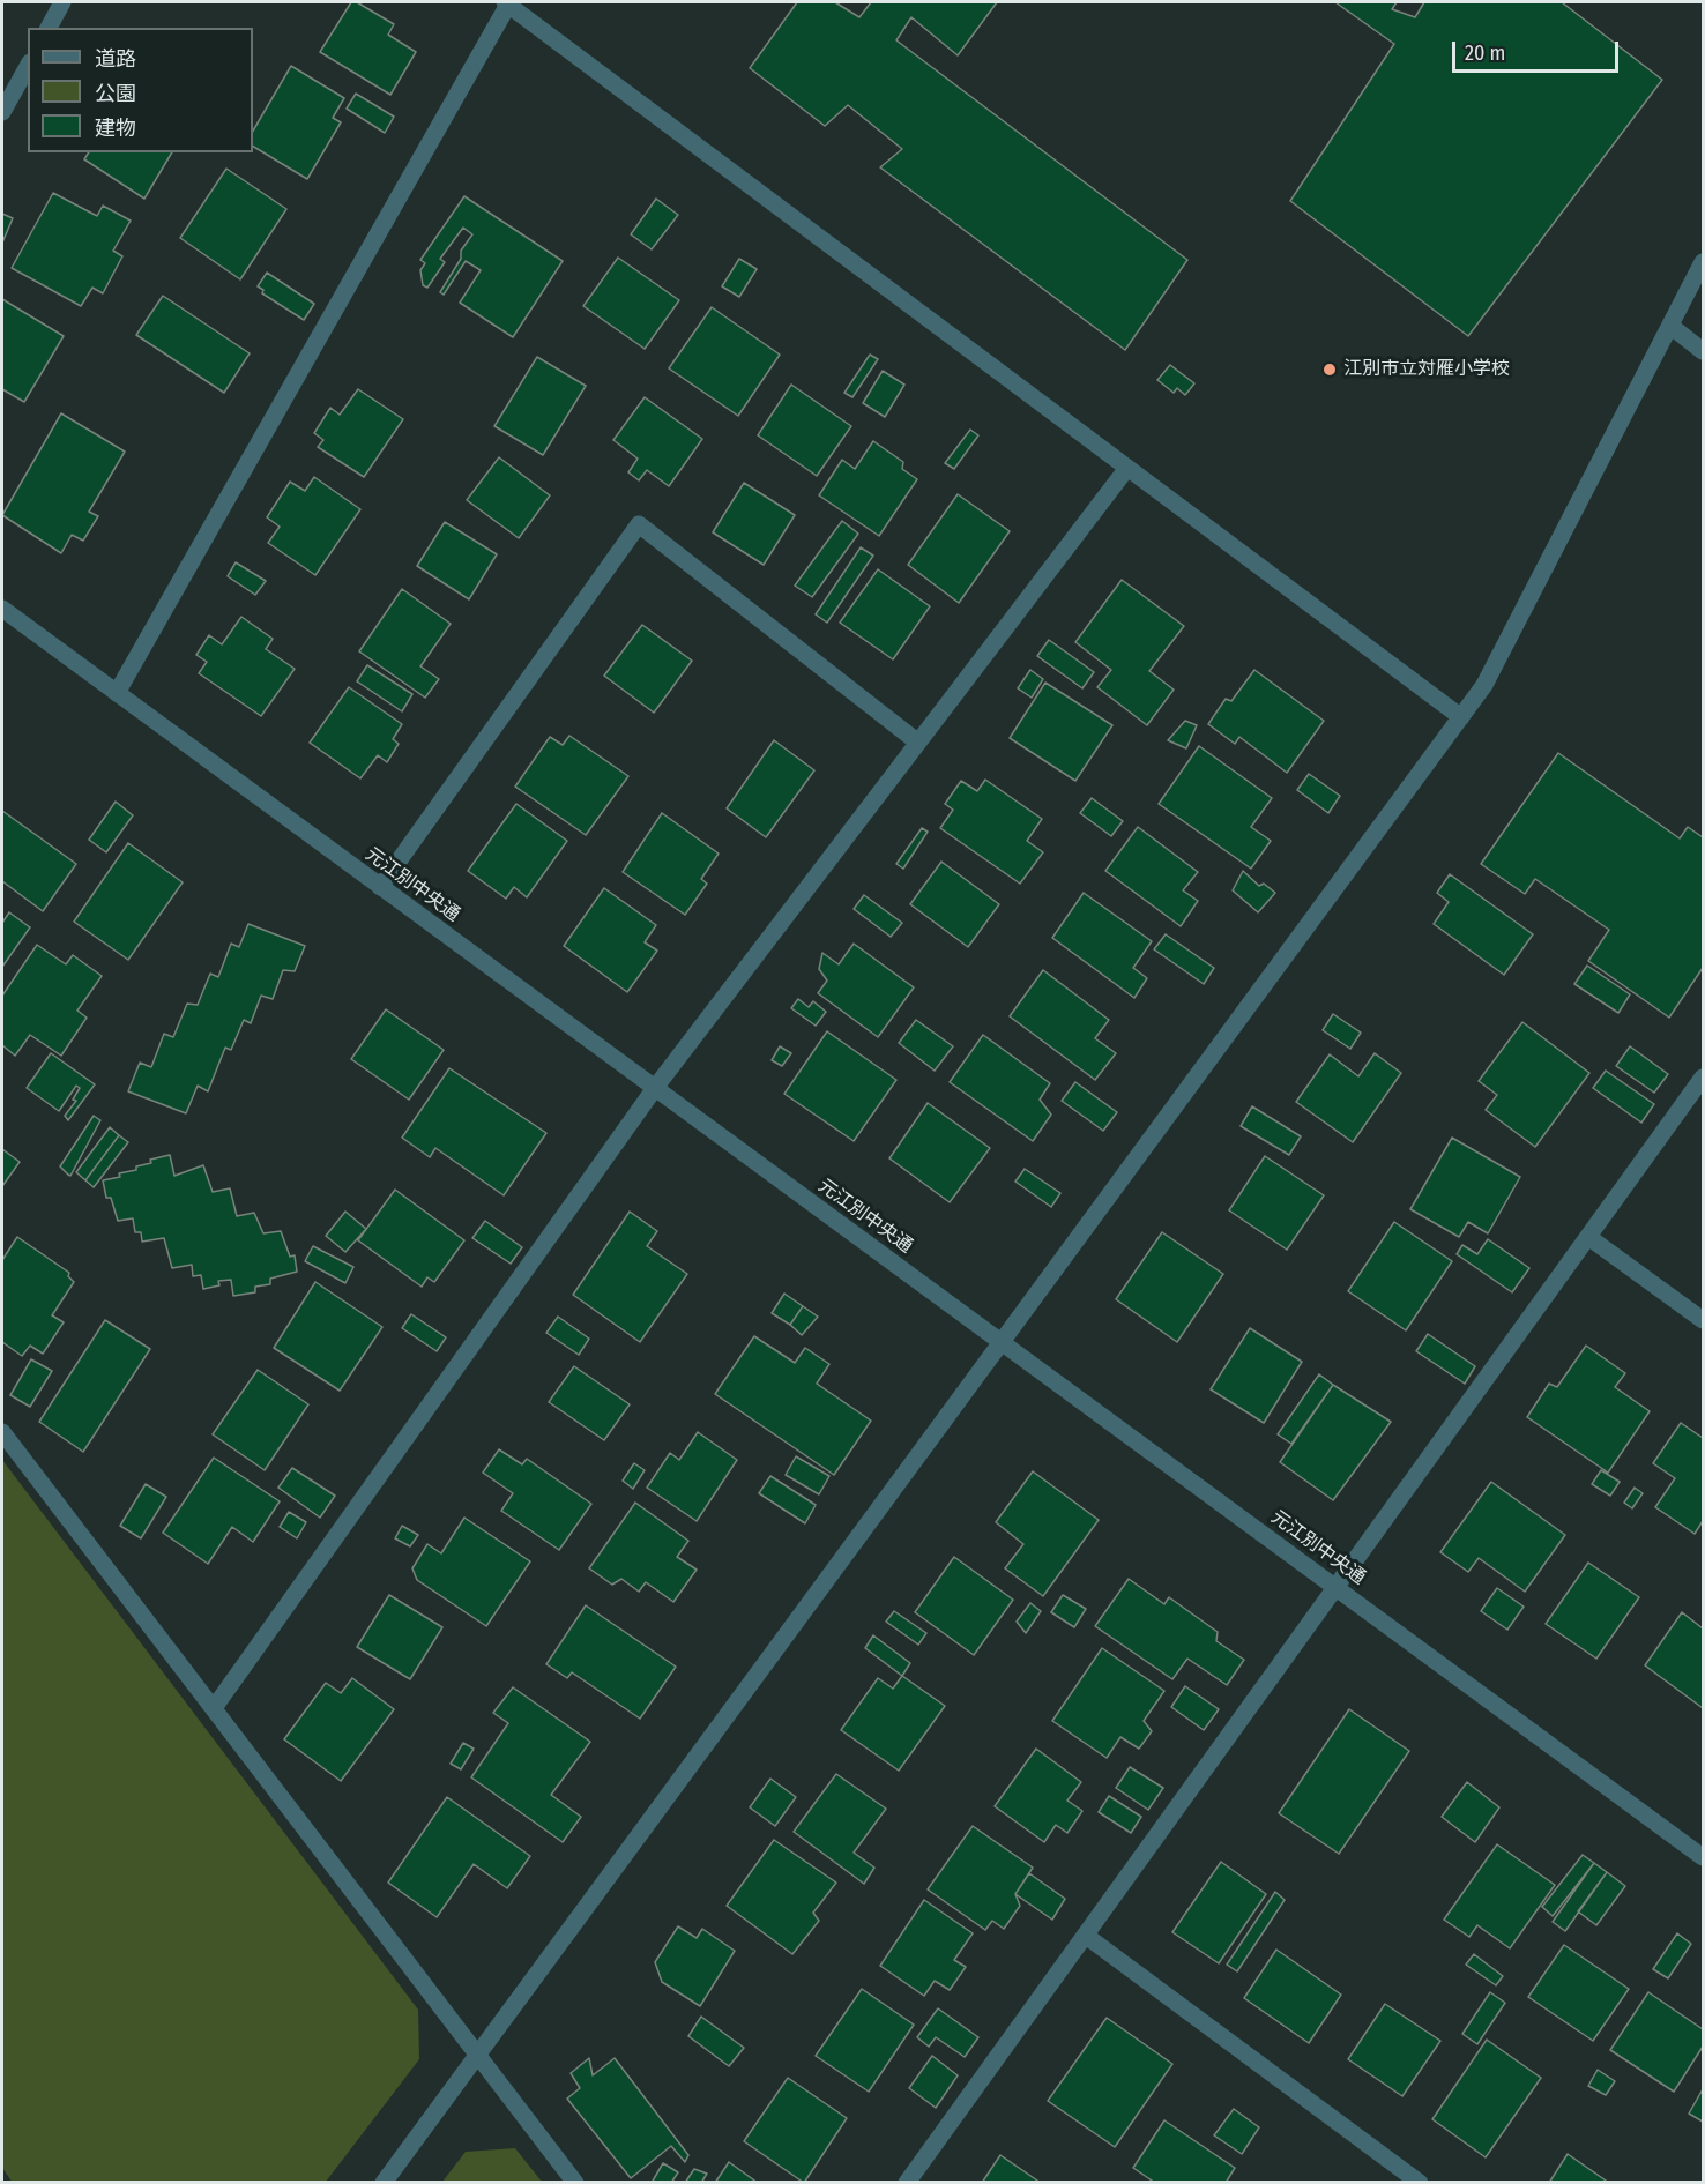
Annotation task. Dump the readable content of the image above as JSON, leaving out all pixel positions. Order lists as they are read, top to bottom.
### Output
{
  "streets": {
    "street": ["元江別中央通"]
  },
  "places": ["江別市立対雁小学校"],
  "legend": ["道路", "公園", "建物"],
  "scale_bar": "20 m"
}
